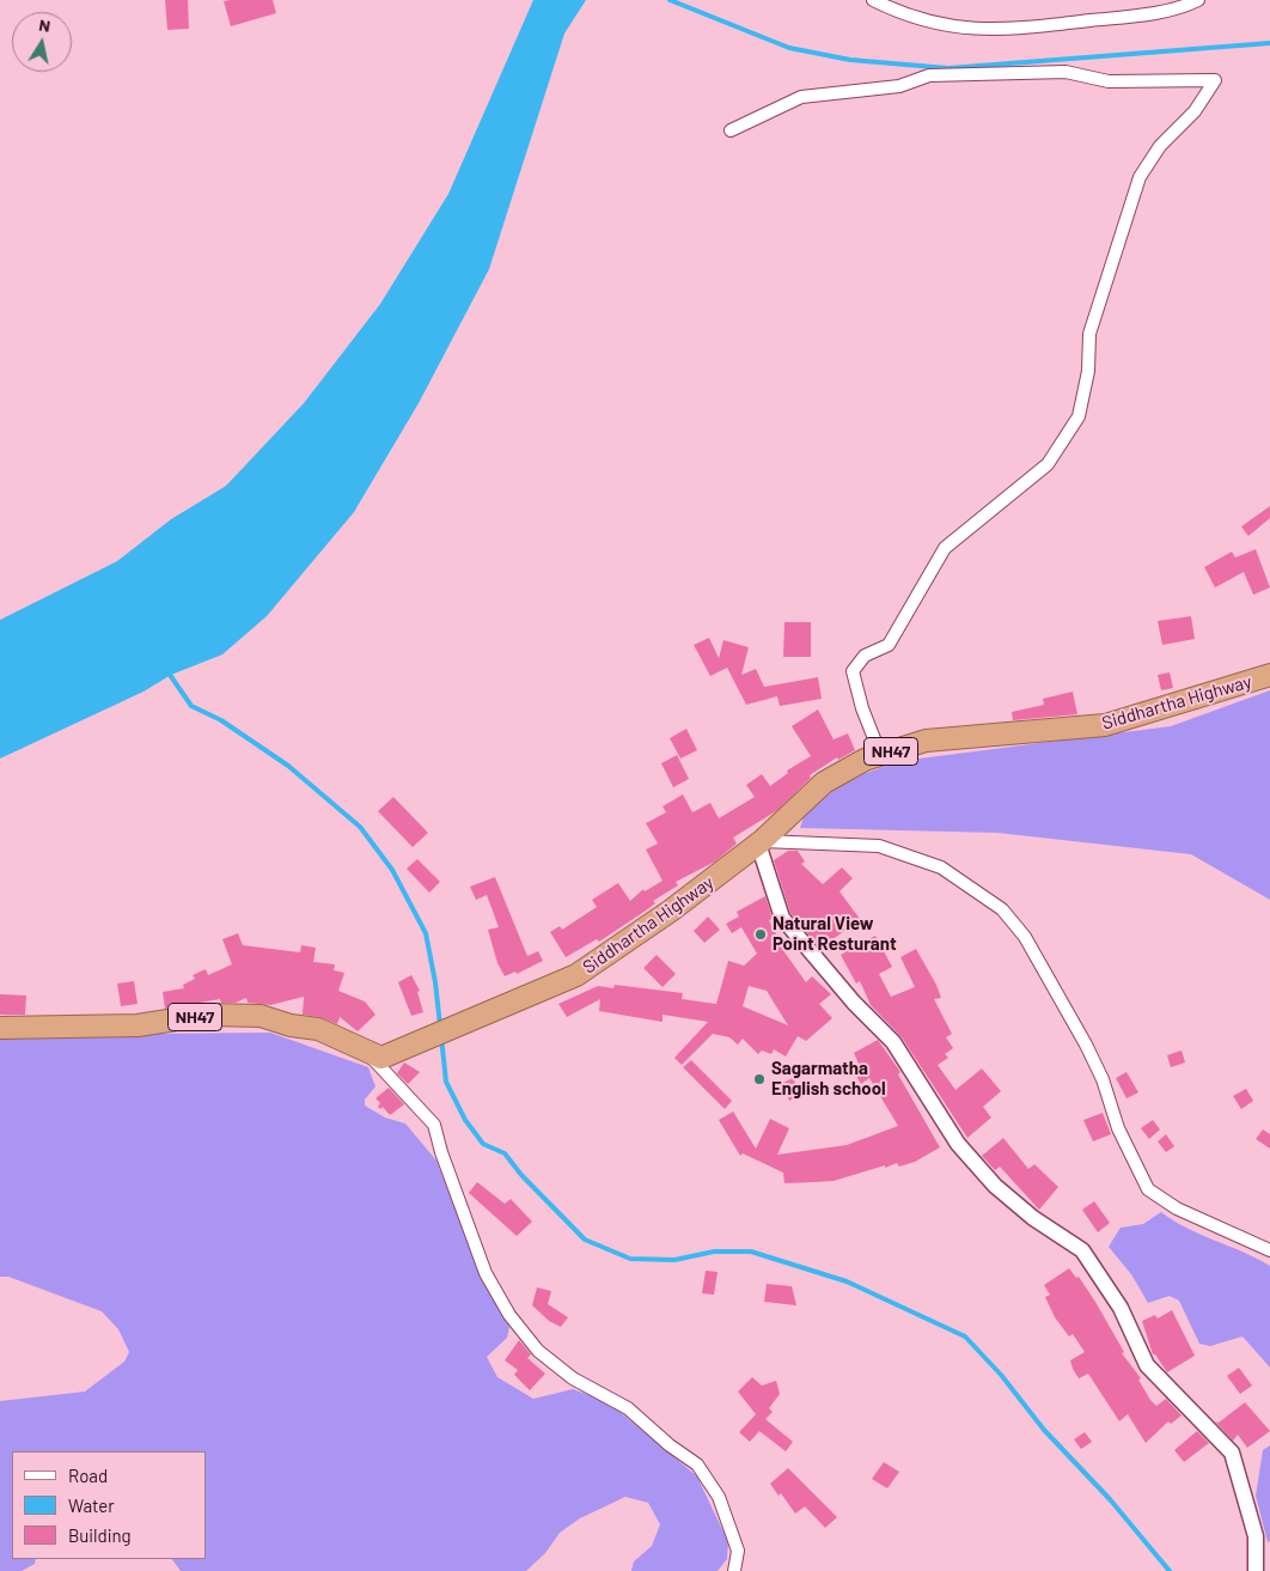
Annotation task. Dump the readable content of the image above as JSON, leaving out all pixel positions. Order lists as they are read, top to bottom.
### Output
{
  "streets": {
    "highway": ["Siddhartha Highway", "NH47"]
  },
  "crossings": [
    ["Siddhartha Highway", "NH47"]
  ],
  "places": ["Natural View Point Resturant", "Sagarmatha English school"],
  "legend": ["Road", "Water", "Building"],
  "north": "top"
}
